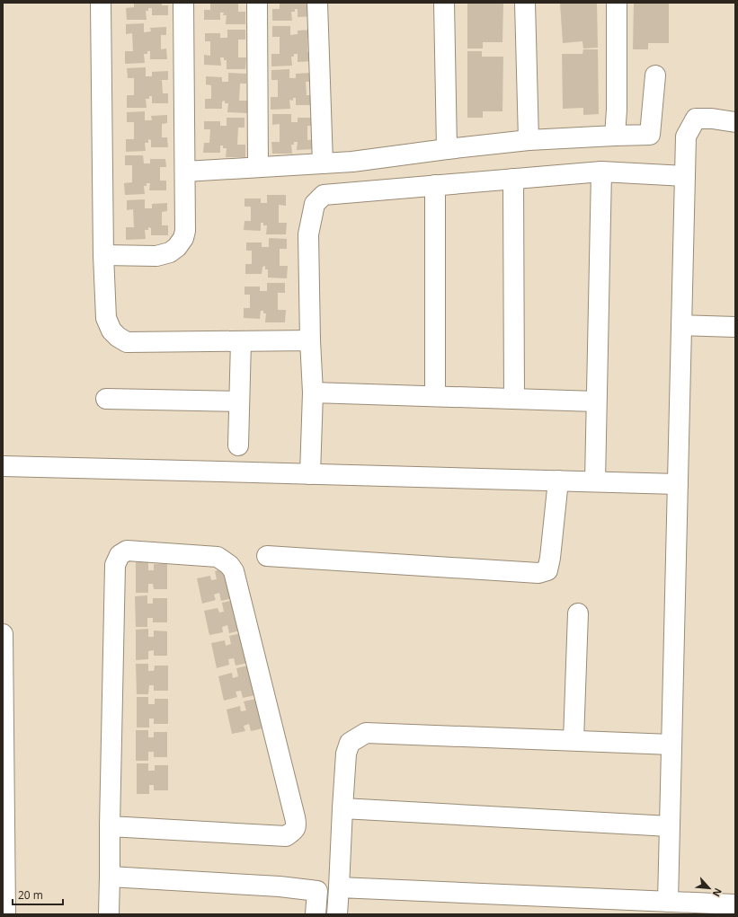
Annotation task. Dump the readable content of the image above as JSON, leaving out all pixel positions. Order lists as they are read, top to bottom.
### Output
{
  "scale_bar": "20 m",
  "north": "bottom right"
}
